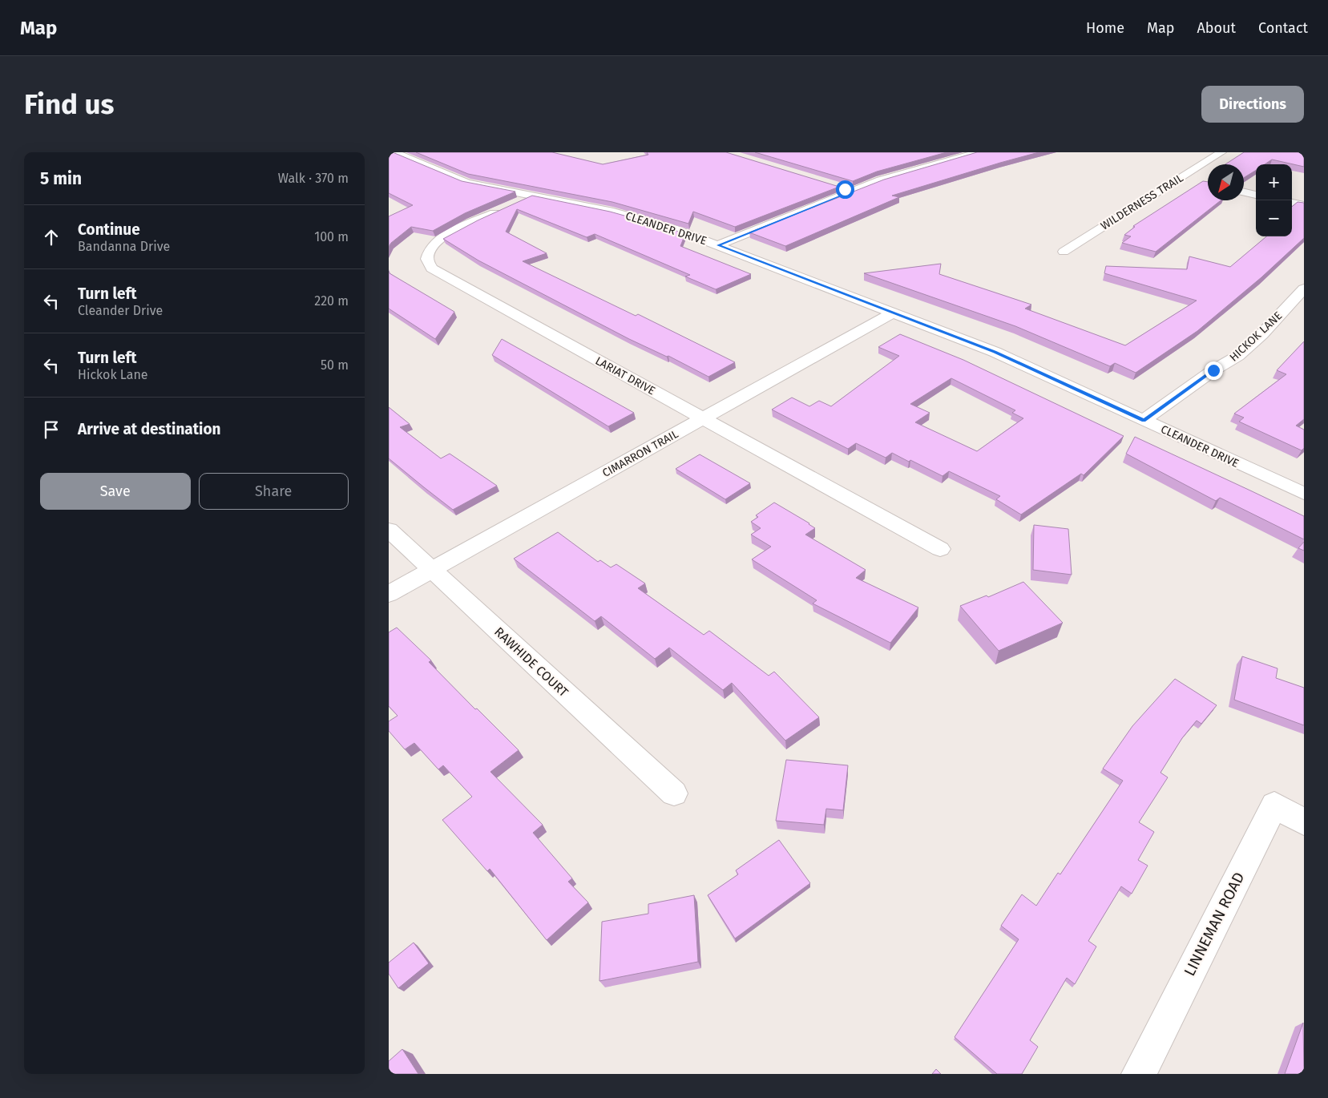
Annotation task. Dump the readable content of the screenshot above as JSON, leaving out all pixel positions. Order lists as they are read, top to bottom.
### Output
{
  "streets": {
    "street": [
      "WILDERNESS TRAIL",
      "CLEANDER DRIVE",
      "HICKOK LANE",
      "LARIAT DRIVE",
      "CIMARRON TRAIL",
      "RAWHIDE COURT",
      "LINNEMAN ROAD"
    ]
  },
  "crossings": [
    ["CLEANDER DRIVE", "HICKOK LANE"],
    ["CLEANDER DRIVE", "LARIAT DRIVE"],
    ["CLEANDER DRIVE", "CIMARRON TRAIL"],
    ["LARIAT DRIVE", "CIMARRON TRAIL"],
    ["CIMARRON TRAIL", "RAWHIDE COURT"]
  ],
  "north": "bottom left",
  "page": {
    "header": "Map",
    "nav": [
      "Home",
      "Map",
      "About",
      "Contact"
    ],
    "buttons": [
      "Directions",
      ["Save", "Share"]
    ],
    "title": "Find us",
    "heading": ["5 min", "Walk · 370 m"],
    "map_buttons": ["+", "−"],
    "list": [
      ["Continue", "Bandanna Drive", "100 m"],
      ["Turn left", "Cleander Drive", "220 m"],
      ["Turn left", "Hickok Lane", "50 m"],
      "Arrive at destination"
    ]
  }
}
